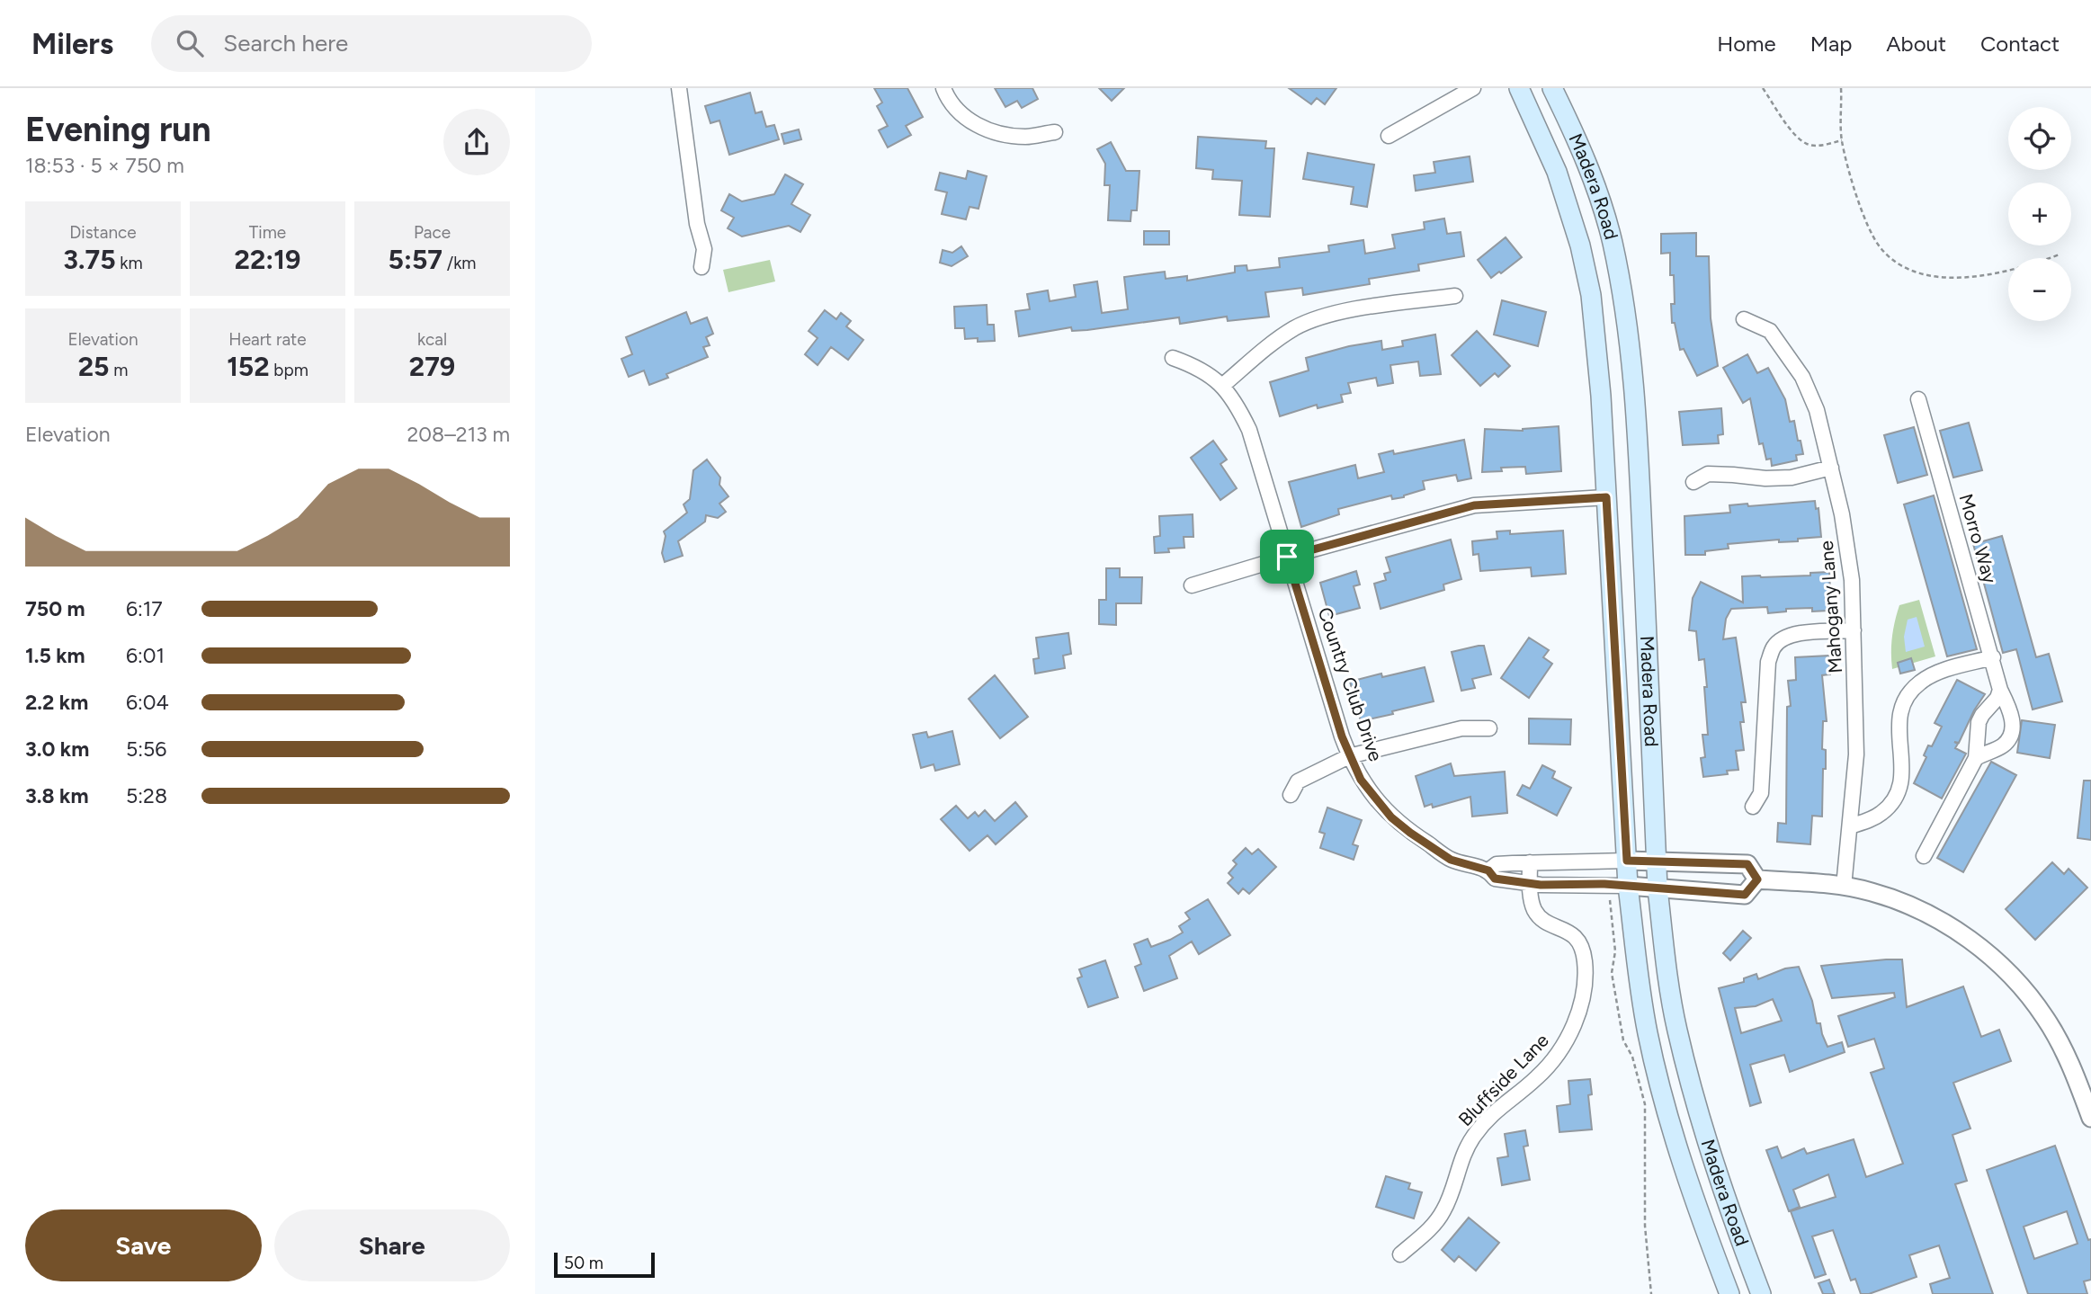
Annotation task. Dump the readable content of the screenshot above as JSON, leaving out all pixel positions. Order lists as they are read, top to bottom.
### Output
{
  "streets": {
    "main road": ["Madera Road"],
    "street": [
      "Morro Way",
      "Mahogany Lane",
      "Country Club Drive",
      "Bluffside Lane"
    ]
  },
  "crossings": [
    ["Madera Road", "Country Club Drive"],
    ["Country Club Drive", "Bluffside Lane"]
  ],
  "scale_bar": "50 m",
  "page": {
    "header": "Milers",
    "search": "Search here",
    "nav": [
      "Home",
      "Map",
      "About",
      "Contact"
    ],
    "heading": ["Evening run", "18:53 · 5 × 750 m"],
    "map_buttons": ["+", "−"],
    "stats": [
      ["Distance", "3.75 km"],
      ["Time", "22:19"],
      ["Pace", "5:57 /km"],
      ["Elevation", "25 m"],
      ["Heart rate", "152 bpm"],
      ["kcal", "279"]
    ],
    "chart": ["Elevation", "208–213 m"],
    "list": [
      {
        "name": "750 m",
        "note": "6:17"
      },
      {
        "name": "1.5 km",
        "note": "6:01"
      },
      {
        "name": "2.2 km",
        "note": "6:04"
      },
      {
        "name": "3.0 km",
        "note": "5:56"
      },
      {
        "name": "3.8 km",
        "note": "5:28"
      }
    ],
    "buttons": ["Save", "Share"],
    "scale": "50 m"
  }
}
